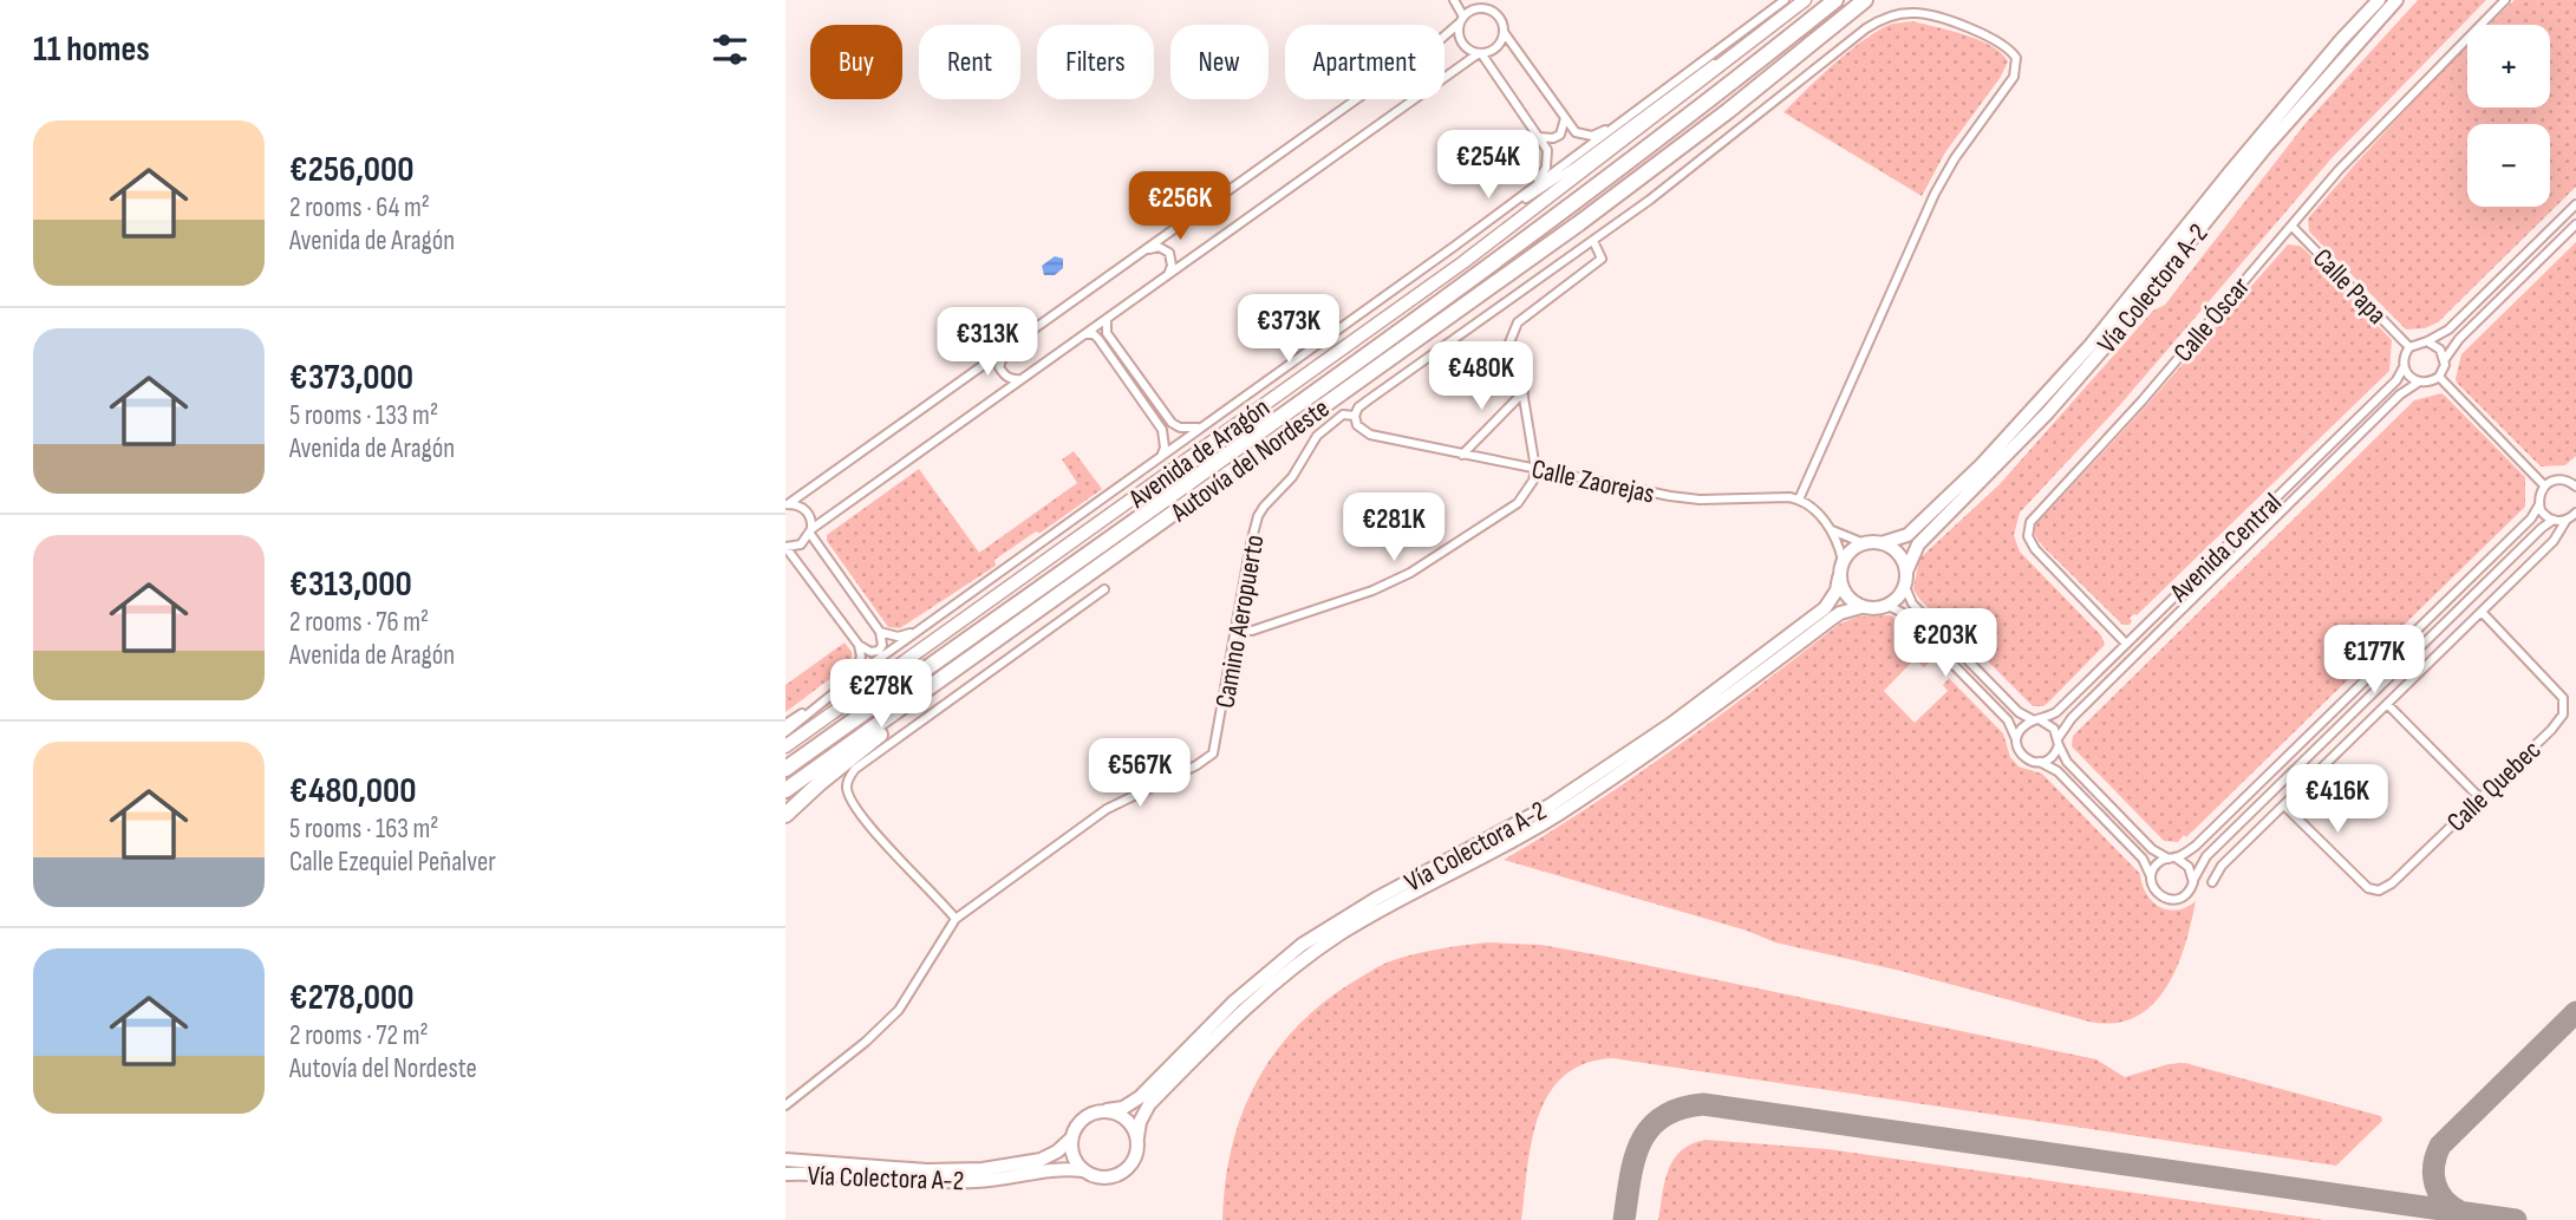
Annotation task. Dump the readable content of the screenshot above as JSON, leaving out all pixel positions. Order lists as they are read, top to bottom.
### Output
{
  "streets": {
    "highway": ["Autovía del Nordeste"],
    "main road": ["Vía Colectora A-2"],
    "street": [
      "Calle Papa",
      "Calle Óscar",
      "Avenida de Aragón",
      "Calle Zaorejas",
      "Avenida Central",
      "Camino Aeropuerto",
      "Calle Quebec"
    ]
  },
  "crossings": [
    ["Calle Papa", "Calle Óscar"],
    ["Calle Papa", "Avenida Central"],
    ["Calle Óscar", "Avenida Central"],
    ["Calle Zaorejas", "Camino Aeropuerto"]
  ],
  "page": {
    "heading": "11 homes",
    "map_buttons": ["+", "−"],
    "chip": [
      "Buy",
      "Rent",
      "Filters",
      "New",
      "Apartment"
    ],
    "list": [
      {
        "name": "€256,000",
        "note": "2 rooms · 64 m² · Avenida de Aragón"
      },
      {
        "name": "€373,000",
        "note": "5 rooms · 133 m² · Avenida de Aragón"
      },
      {
        "name": "€313,000",
        "note": "2 rooms · 76 m² · Avenida de Aragón"
      },
      {
        "name": "€480,000",
        "note": "5 rooms · 163 m² · Calle Ezequiel Peñalver"
      },
      {
        "name": "€278,000",
        "note": "2 rooms · 72 m² · Autovía del Nordeste"
      }
    ],
    "price": [
      "€254K",
      "€256K",
      "€373K",
      "€313K",
      "€480K",
      "€281K",
      "€203K",
      "€177K",
      "€278K",
      "€567K",
      "€416K"
    ]
  }
}
